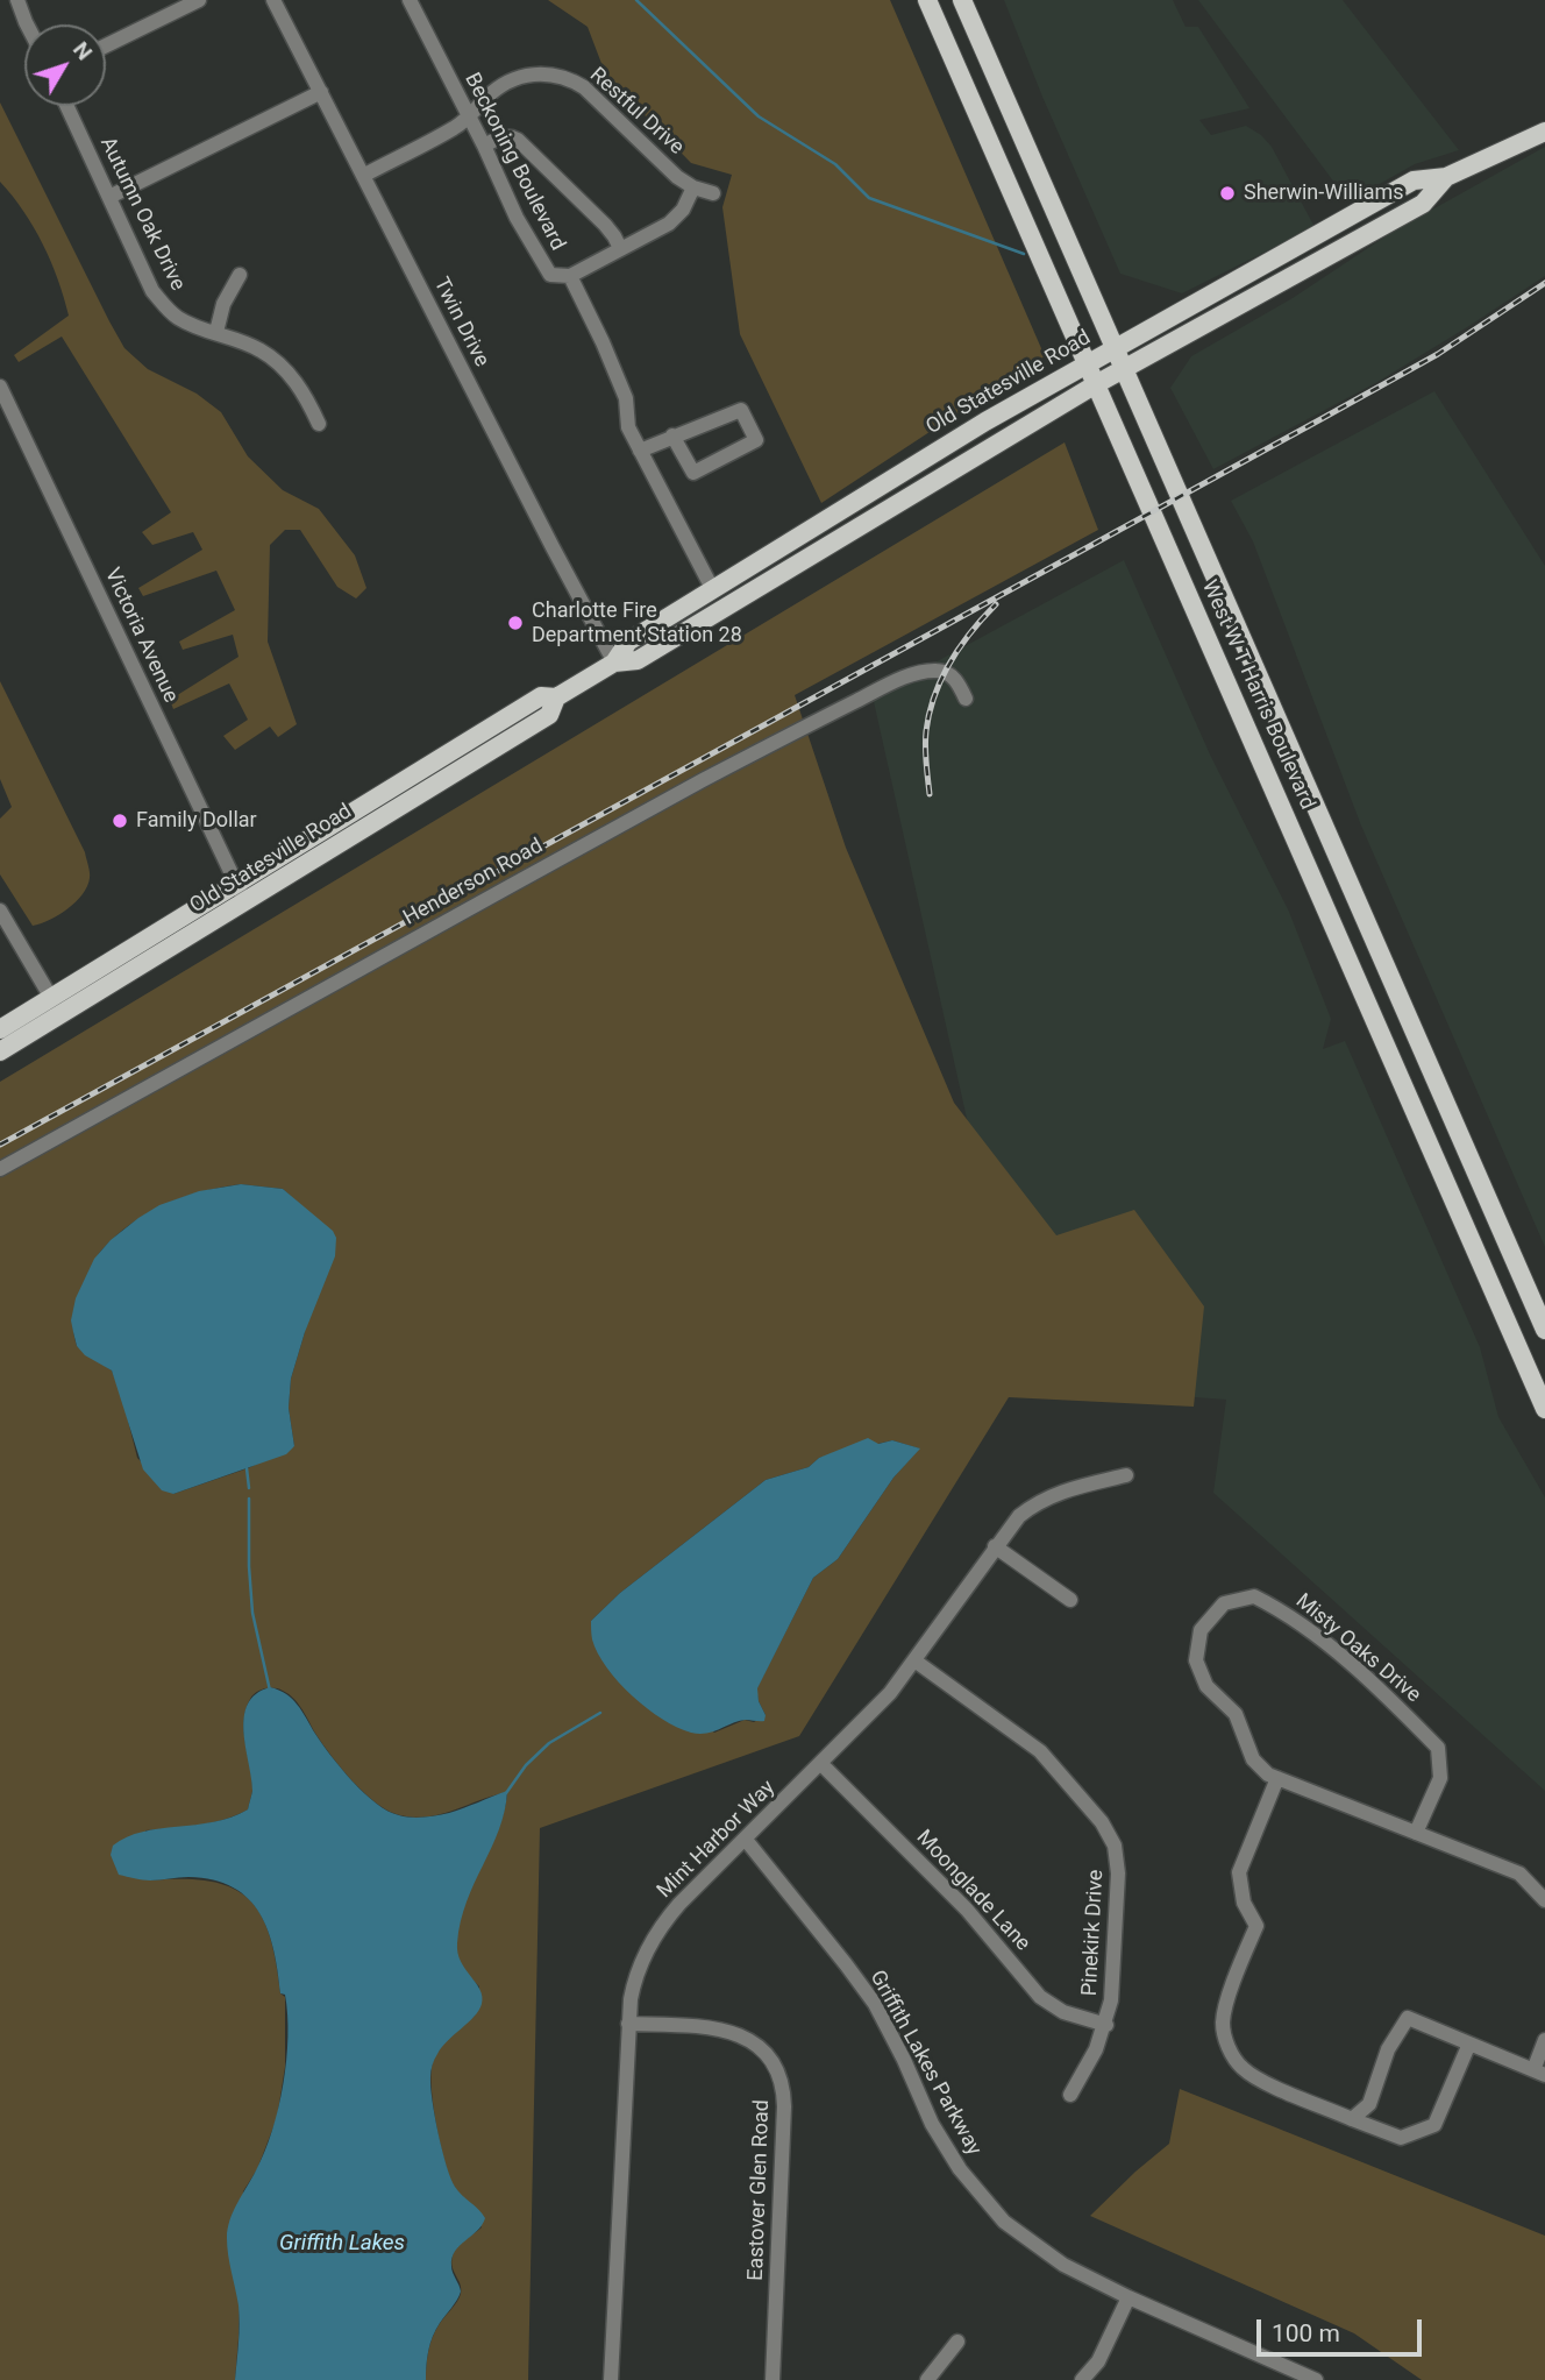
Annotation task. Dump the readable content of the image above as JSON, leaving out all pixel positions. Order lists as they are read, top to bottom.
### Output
{
  "streets": {
    "main road": ["Old Statesville Road", "West W T Harris Boulevard"],
    "street": [
      "Restful Drive",
      "Beckoning Boulevard",
      "Autumn Oak Drive",
      "Twin Drive",
      "Victoria Avenue",
      "Henderson Road",
      "Misty Oaks Drive",
      "Mint Harbor Way",
      "Moonglade Lane",
      "Pinekirk Drive",
      "Griffith Lakes Parkway",
      "Eastover Glen Road"
    ]
  },
  "crossings": [
    ["Restful Drive", "Beckoning Boulevard"],
    ["Restful Drive", "Twin Drive"],
    ["Beckoning Boulevard", "Old Statesville Road"],
    ["Twin Drive", "Old Statesville Road"],
    ["Old Statesville Road", "Victoria Avenue"],
    ["Old Statesville Road", "West W T Harris Boulevard"],
    ["Mint Harbor Way", "Moonglade Lane"],
    ["Mint Harbor Way", "Pinekirk Drive"],
    ["Mint Harbor Way", "Griffith Lakes Parkway"],
    ["Mint Harbor Way", "Eastover Glen Road"],
    ["Moonglade Lane", "Pinekirk Drive"]
  ],
  "water": ["Griffith Lakes"],
  "places": ["Sherwin-Williams", "Charlotte Fire Department Station 28", "Family Dollar"],
  "scale_bar": "100 m",
  "north": "top right"
}
